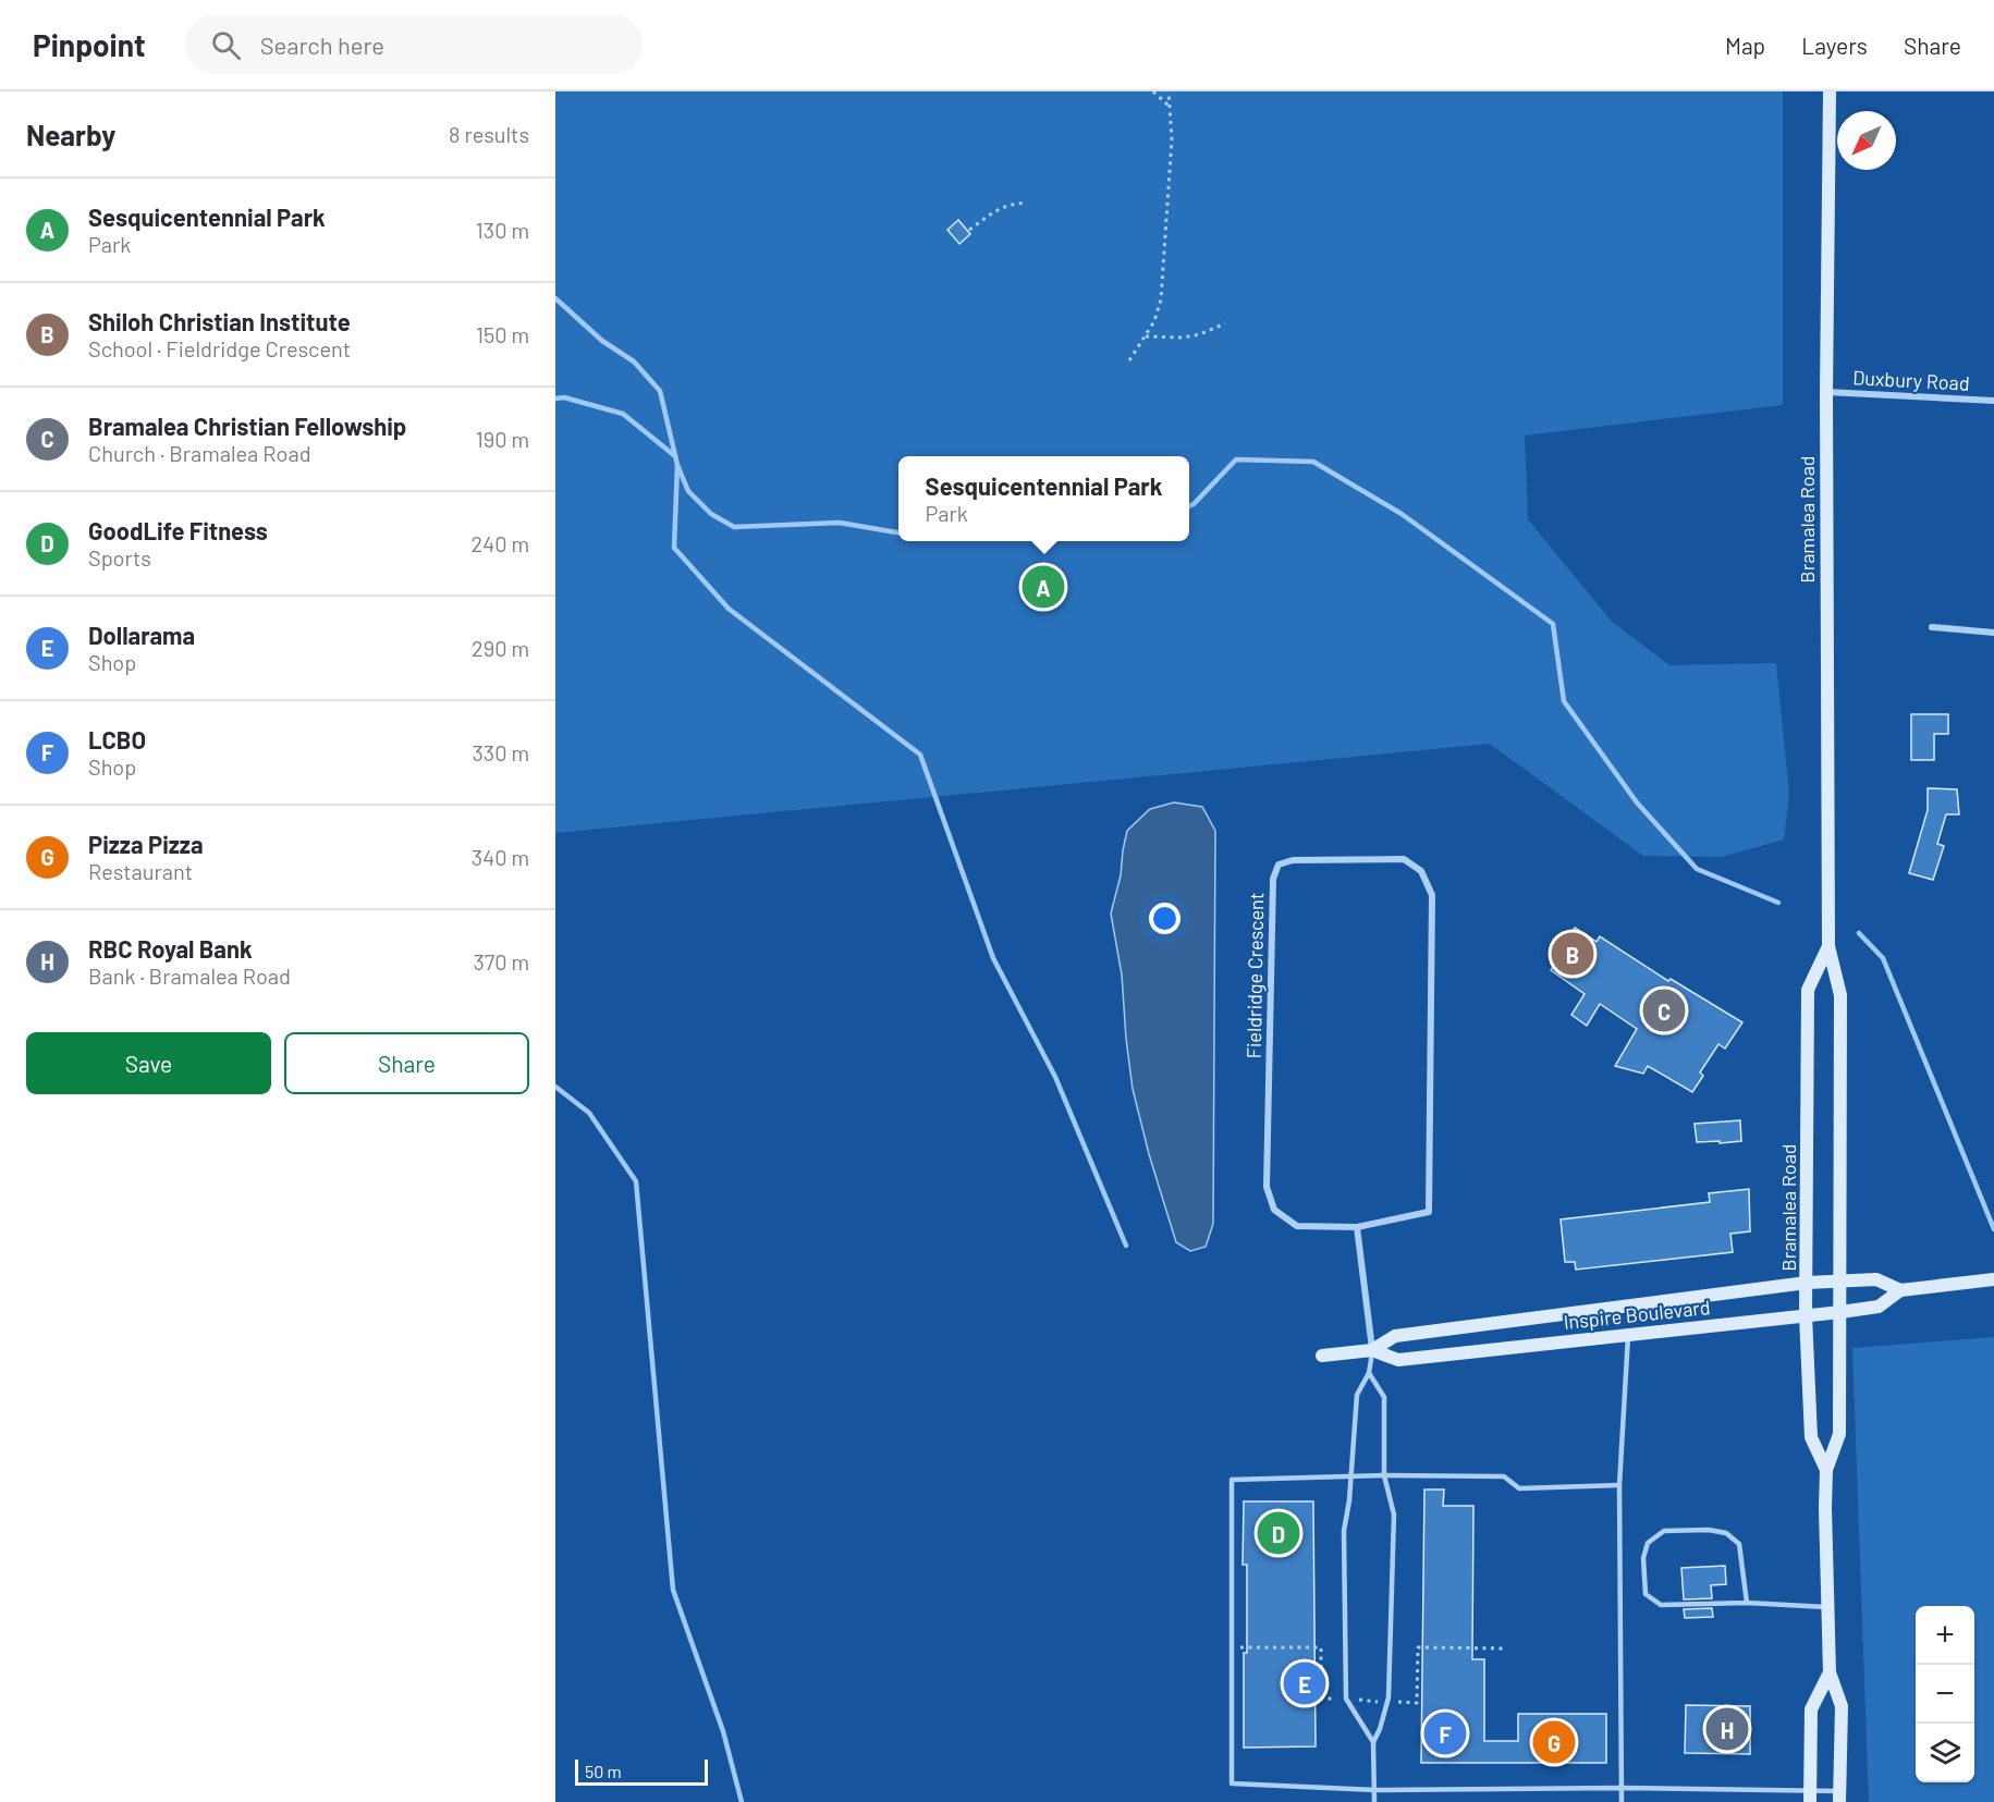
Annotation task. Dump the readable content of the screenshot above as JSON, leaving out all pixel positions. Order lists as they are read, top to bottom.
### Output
{
  "streets": {
    "main road": ["Bramalea Road", "Inspire Boulevard"],
    "street": ["Duxbury Road", "Fieldridge Crescent"]
  },
  "crossings": [
    ["Duxbury Road", "Bramalea Road"],
    ["Bramalea Road", "Inspire Boulevard"]
  ],
  "scale_bar": "50 m",
  "north": "bottom left",
  "page": {
    "header": "Pinpoint",
    "search": "Search here",
    "nav": ["Map", "Layers", "Share"],
    "heading": ["Nearby", "8 results"],
    "list": [
      {
        "mark": "A",
        "name": "Sesquicentennial Park",
        "note": "Park",
        "value": "130 m"
      },
      {
        "mark": "B",
        "name": "Shiloh Christian Institute",
        "note": "School · Fieldridge Crescent",
        "value": "150 m"
      },
      {
        "mark": "C",
        "name": "Bramalea Christian Fellowship",
        "note": "Church · Bramalea Road",
        "value": "190 m"
      },
      {
        "mark": "D",
        "name": "GoodLife Fitness",
        "note": "Sports",
        "value": "240 m"
      },
      {
        "mark": "E",
        "name": "Dollarama",
        "note": "Shop",
        "value": "290 m"
      },
      {
        "mark": "F",
        "name": "LCBO",
        "note": "Shop",
        "value": "330 m"
      },
      {
        "mark": "G",
        "name": "Pizza Pizza",
        "note": "Restaurant",
        "value": "340 m"
      },
      {
        "mark": "H",
        "name": "RBC Royal Bank",
        "note": "Bank · Bramalea Road",
        "value": "370 m"
      }
    ],
    "popup": ["Sesquicentennial Park", "Park"],
    "pins": [
      "A",
      "B",
      "C",
      "D",
      "E",
      "H",
      "F",
      "G"
    ],
    "buttons": ["Save", "Share"],
    "map_buttons": ["+", "−"],
    "scale": "50 m"
  }
}
